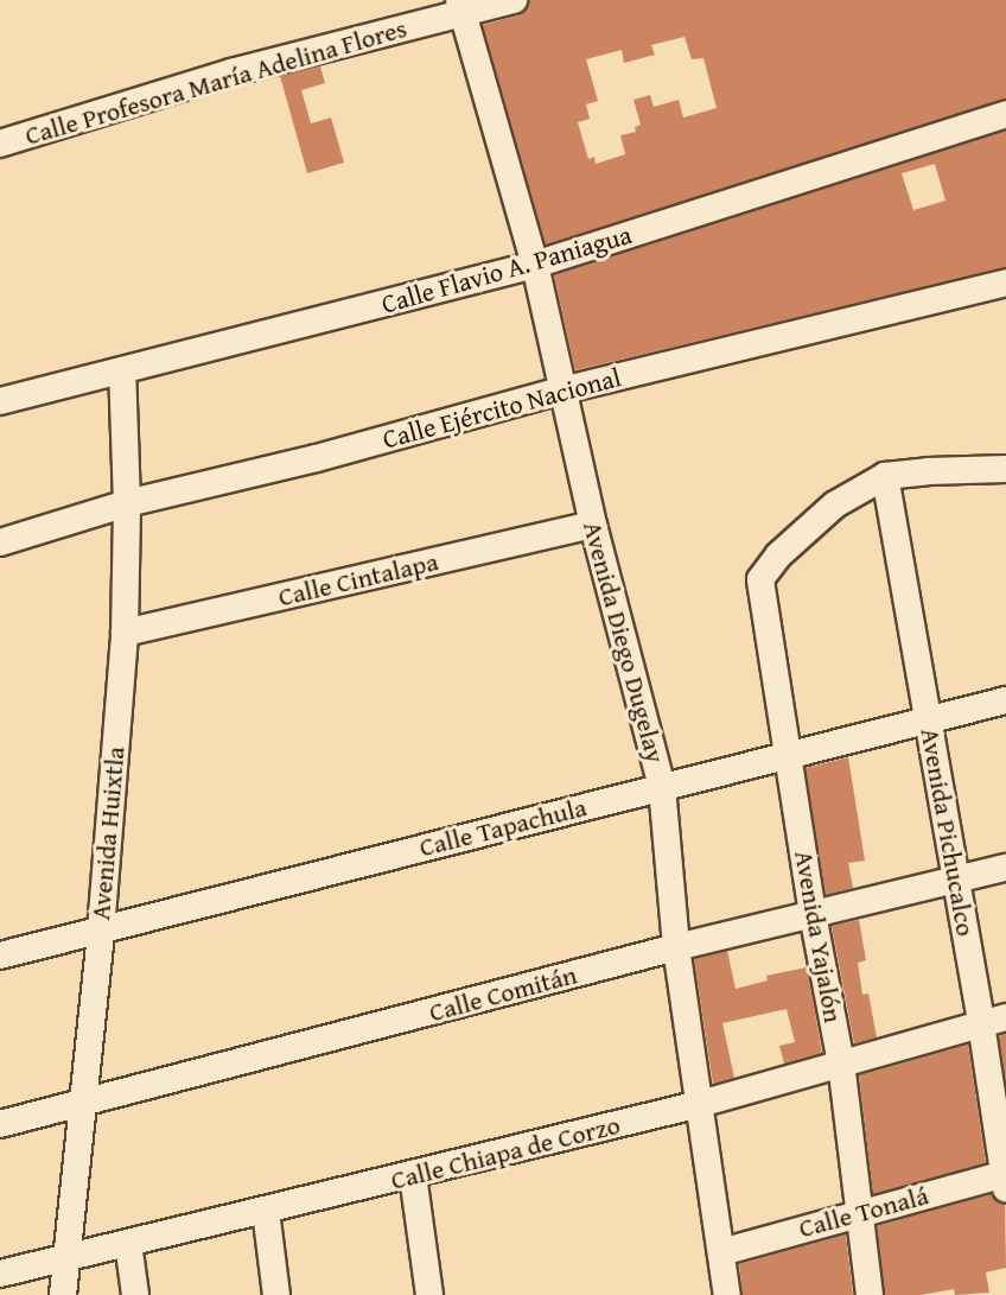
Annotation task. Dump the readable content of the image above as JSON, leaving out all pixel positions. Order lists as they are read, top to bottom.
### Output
{
  "streets": {
    "street": [
      "Calle Profesora María Adelina Flores",
      "Calle Flavio A. Paniagua",
      "Calle Ejército Nacional",
      "Calle Cintalapa",
      "Avenida Diego Dugelay",
      "Calle Tapachula",
      "Avenida Pichucalco",
      "Avenida Huixtla",
      "Avenida Yajalón",
      "Calle Comitán",
      "Calle Chiapa de Corzo",
      "Calle Tonalá"
    ]
  },
  "crossings": [
    ["Calle Profesora María Adelina Flores", "Avenida Diego Dugelay"],
    ["Calle Flavio A. Paniagua", "Avenida Diego Dugelay"],
    ["Calle Flavio A. Paniagua", "Avenida Huixtla"],
    ["Calle Ejército Nacional", "Avenida Diego Dugelay"],
    ["Calle Ejército Nacional", "Avenida Huixtla"],
    ["Calle Cintalapa", "Avenida Diego Dugelay"],
    ["Calle Cintalapa", "Avenida Huixtla"],
    ["Avenida Diego Dugelay", "Calle Tapachula"],
    ["Avenida Diego Dugelay", "Calle Comitán"],
    ["Avenida Diego Dugelay", "Calle Chiapa de Corzo"],
    ["Avenida Diego Dugelay", "Calle Tonalá"],
    ["Calle Tapachula", "Avenida Pichucalco"],
    ["Calle Tapachula", "Avenida Huixtla"],
    ["Calle Tapachula", "Avenida Yajalón"],
    ["Avenida Pichucalco", "Avenida Yajalón"],
    ["Avenida Pichucalco", "Calle Comitán"],
    ["Avenida Pichucalco", "Calle Chiapa de Corzo"],
    ["Avenida Pichucalco", "Calle Tonalá"],
    ["Avenida Huixtla", "Calle Comitán"],
    ["Avenida Huixtla", "Calle Chiapa de Corzo"],
    ["Avenida Yajalón", "Calle Comitán"],
    ["Avenida Yajalón", "Calle Chiapa de Corzo"],
    ["Avenida Yajalón", "Calle Tonalá"]
  ]
}
